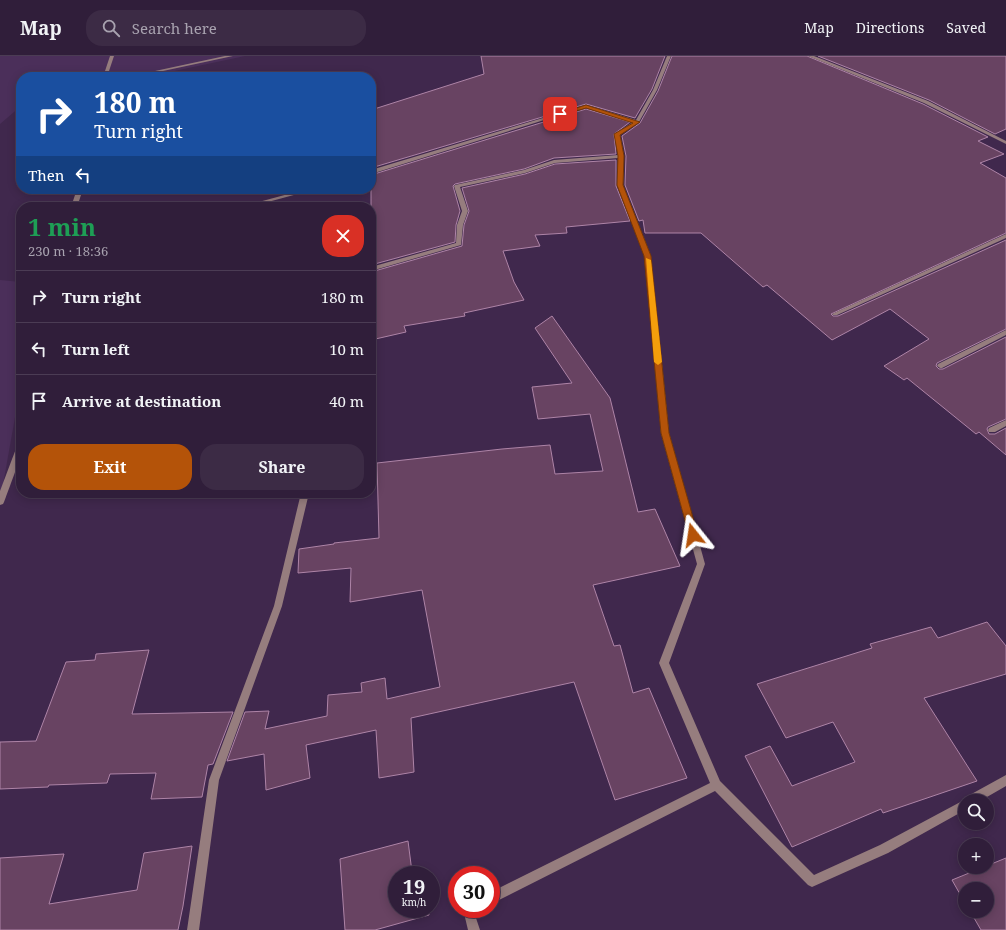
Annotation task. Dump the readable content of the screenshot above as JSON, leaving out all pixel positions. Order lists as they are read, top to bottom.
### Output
{
  "page": {
    "header": "Map",
    "search": "Search here",
    "nav": ["Map", "Directions", "Saved"],
    "turn": ["180 m", "Turn right"],
    "then": "Then",
    "heading": ["1 min", "230 m · 18:36"],
    "list": [
      {
        "name": "Turn right",
        "value": "180 m"
      },
      {
        "name": "Turn left",
        "value": "10 m"
      },
      {
        "name": "Arrive at destination",
        "value": "40 m"
      }
    ],
    "buttons": ["Exit", "Share"],
    "map_buttons": ["+", "−"],
    "speed": "19 km/h",
    "limit": "30"
  }
}
